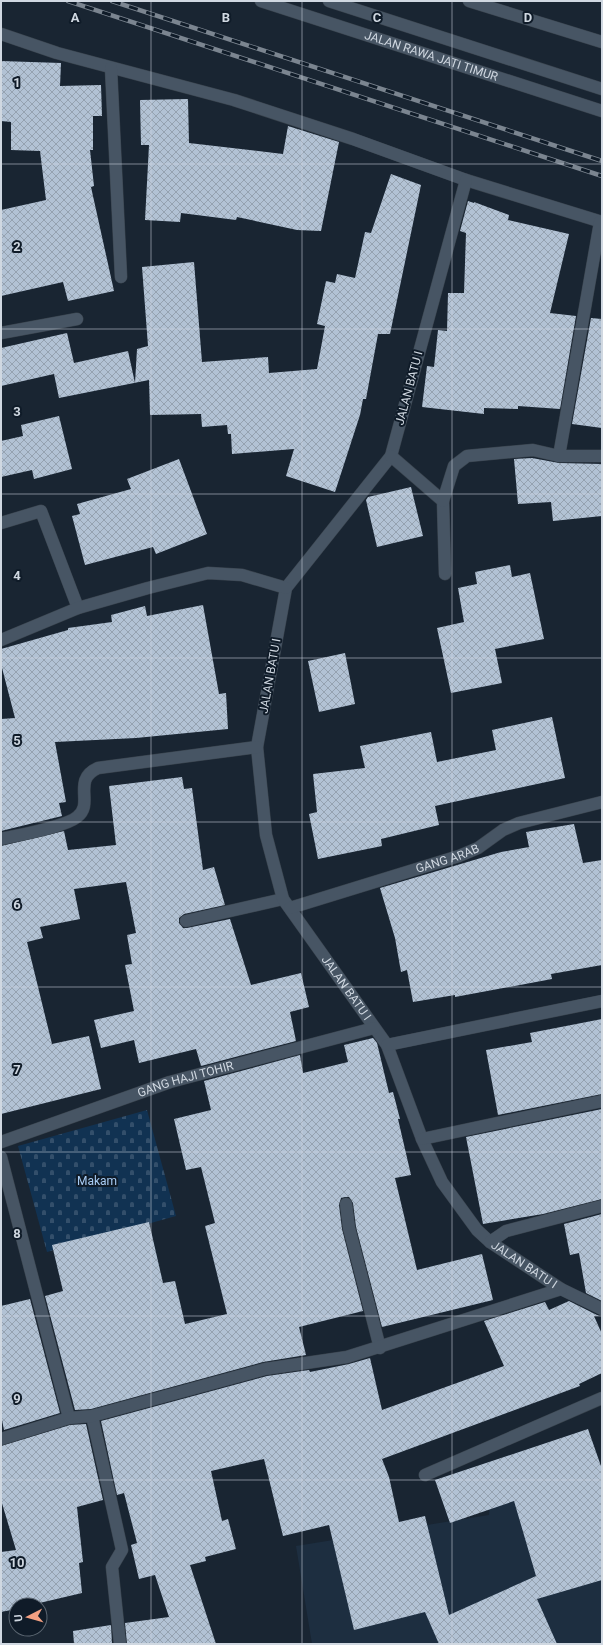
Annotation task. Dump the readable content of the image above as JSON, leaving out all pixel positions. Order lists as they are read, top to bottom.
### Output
{
  "streets": {
    "street": [
      "JALAN RAWA JATI TIMUR",
      "JALAN BATU I",
      "GANG ARAB",
      "GANG HAJI TOHIR"
    ]
  },
  "crossings": [
    ["JALAN BATU I", "GANG ARAB"],
    ["JALAN BATU I", "GANG HAJI TOHIR"]
  ],
  "parks": ["Makam"],
  "north": "left",
  "grid": {
    "columns": [
      "A",
      "B",
      "C",
      "D"
    ],
    "rows": [
      "1",
      "2",
      "3",
      "4",
      "5",
      "6",
      "7",
      "8",
      "9",
      "10"
    ]
  }
}
